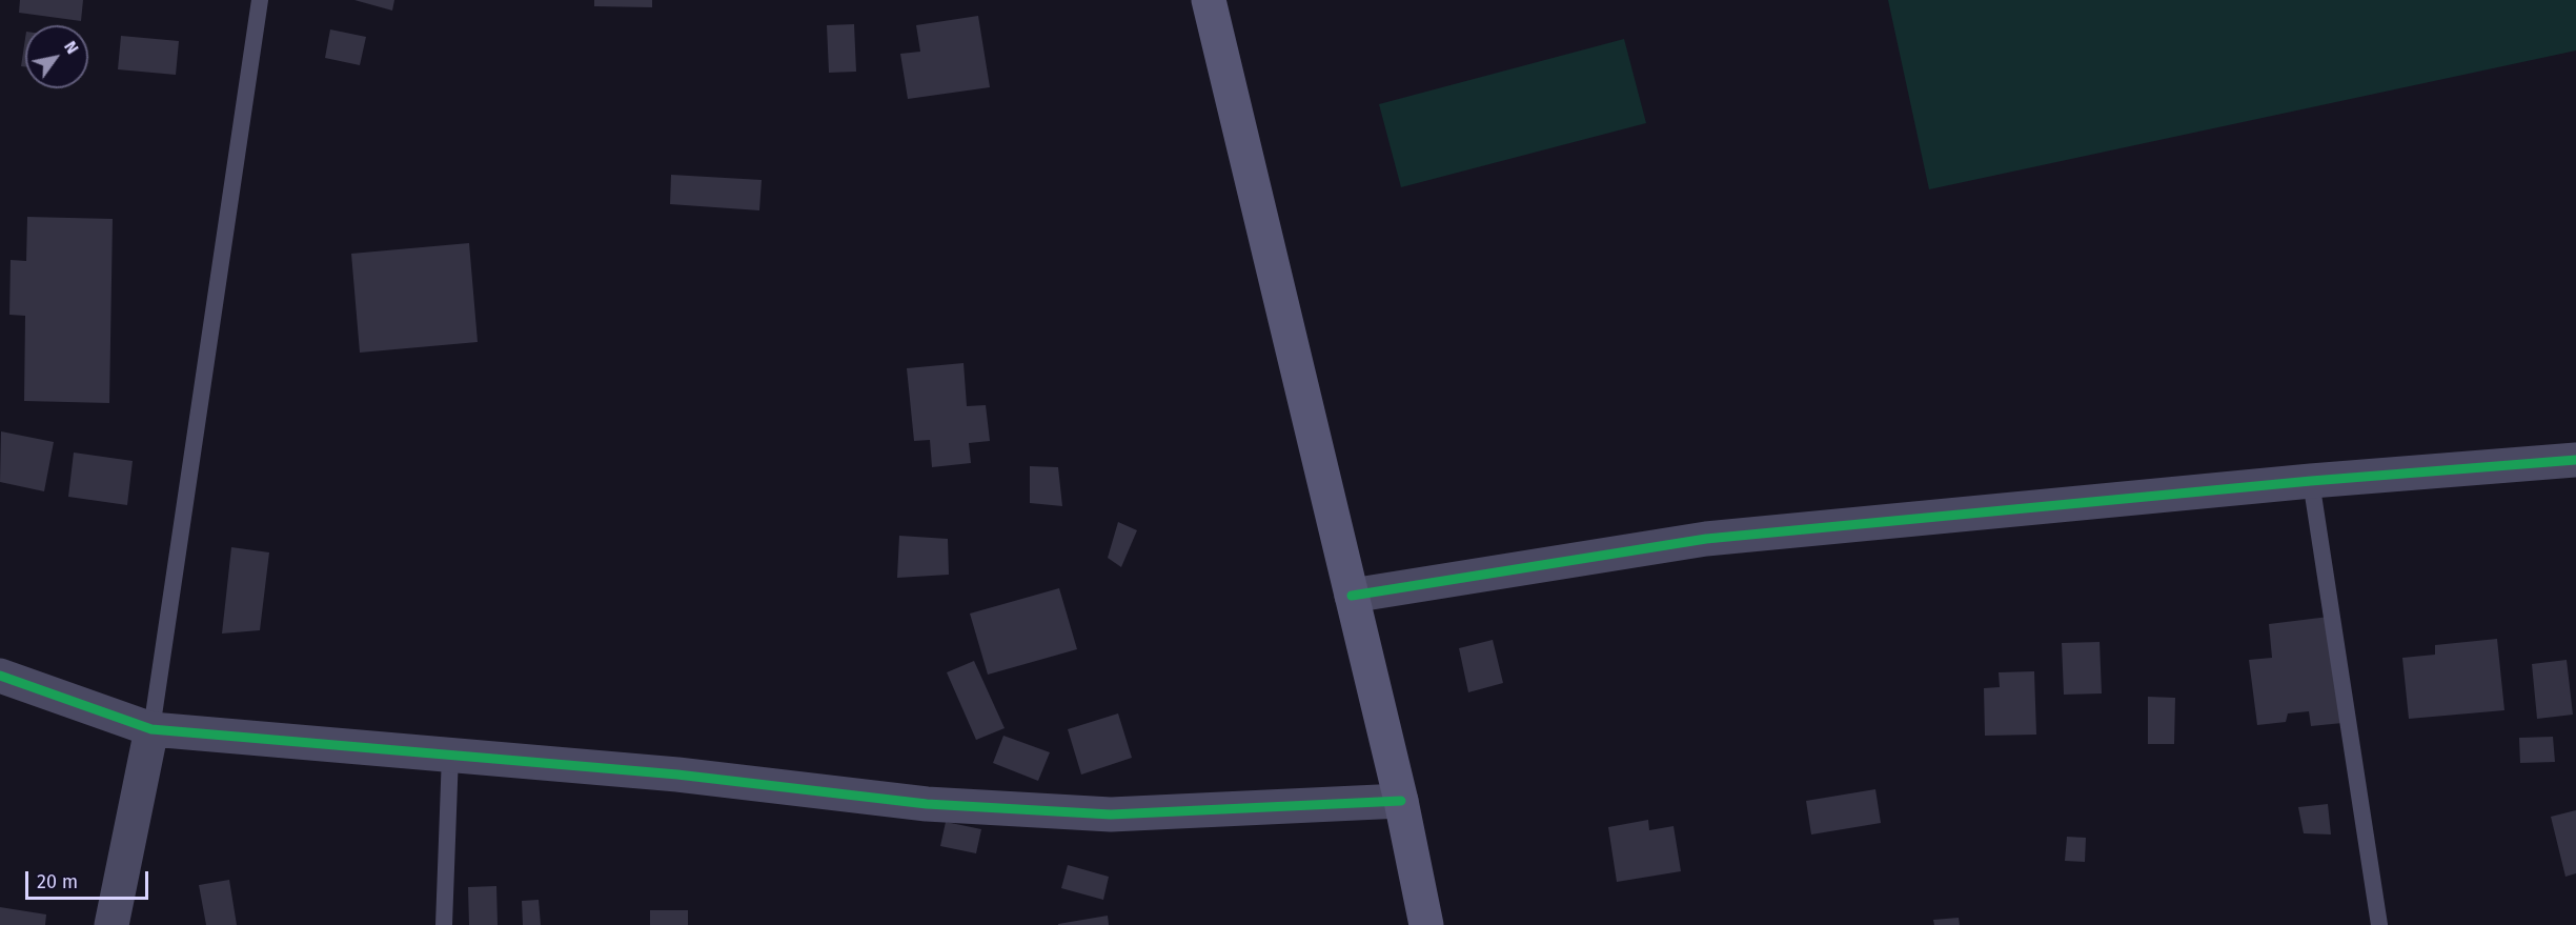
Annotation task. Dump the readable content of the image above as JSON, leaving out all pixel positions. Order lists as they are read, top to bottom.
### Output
{
  "scale_bar": "20 m",
  "north": "top right"
}
